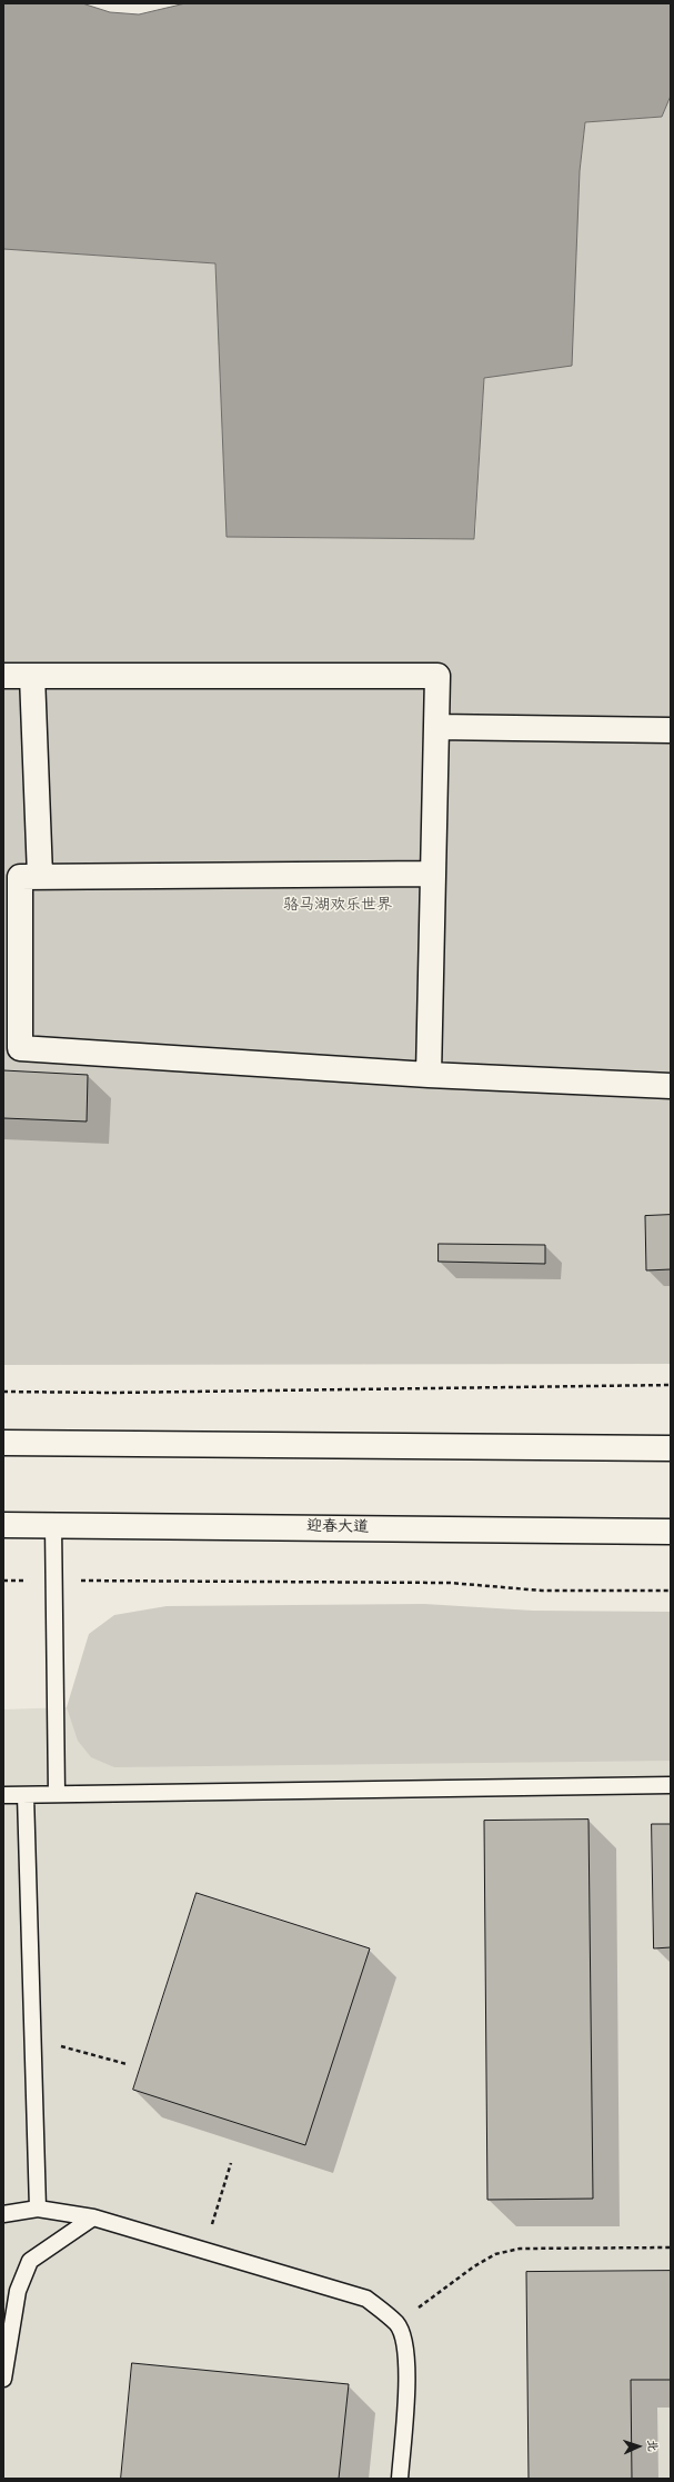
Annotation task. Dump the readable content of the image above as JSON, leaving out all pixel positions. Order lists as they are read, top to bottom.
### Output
{
  "streets": {
    "street": ["迎春大道"]
  },
  "parks": ["骆马湖欢乐世界"],
  "north": "right"
}
